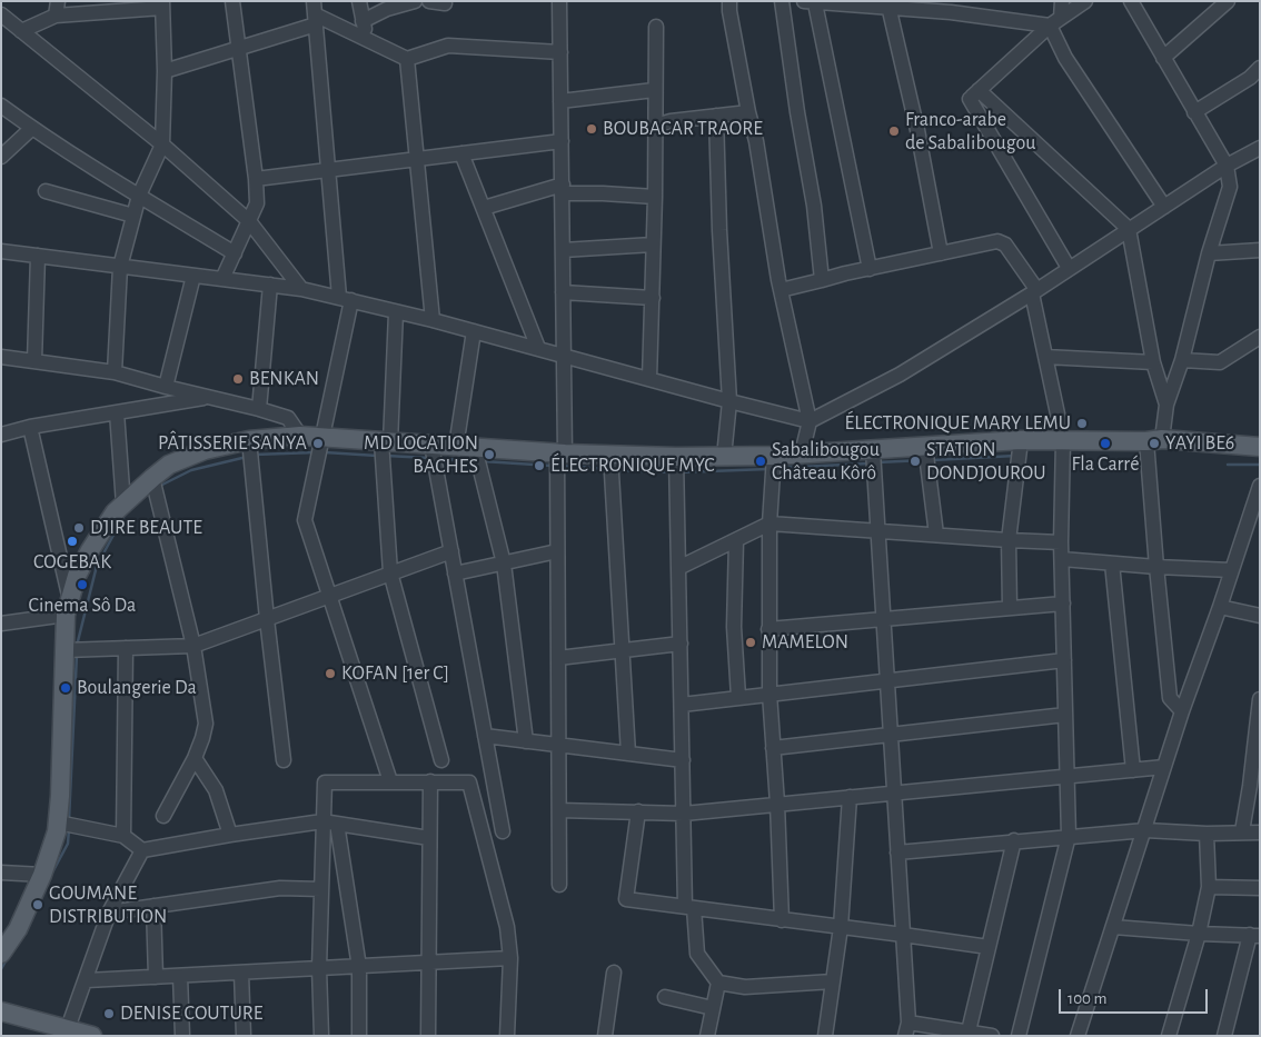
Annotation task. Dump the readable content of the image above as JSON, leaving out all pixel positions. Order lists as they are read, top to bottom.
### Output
{
  "places": [
    "BOUBACAR TRAORE",
    "Franco-arabe de Sabalibougou",
    "BENKAN",
    "ÉLECTRONIQUE MARY LEMU",
    "PÂTISSERIE SANYA",
    "Fla Carré",
    "YAYI BE6",
    "MD LOCATION BACHES",
    "Sabalibougou Château Kôrô",
    "STATION DONDJOUROU",
    "ÉLECTRONIQUE MYC",
    "DJIRE BEAUTE",
    "COGEBAK",
    "Cinema Sô Da",
    "MAMELON",
    "KOFAN [1er C]",
    "Boulangerie Da",
    "GOUMANE DISTRIBUTION",
    "DENISE COUTURE"
  ],
  "scale_bar": "100 m"
}
